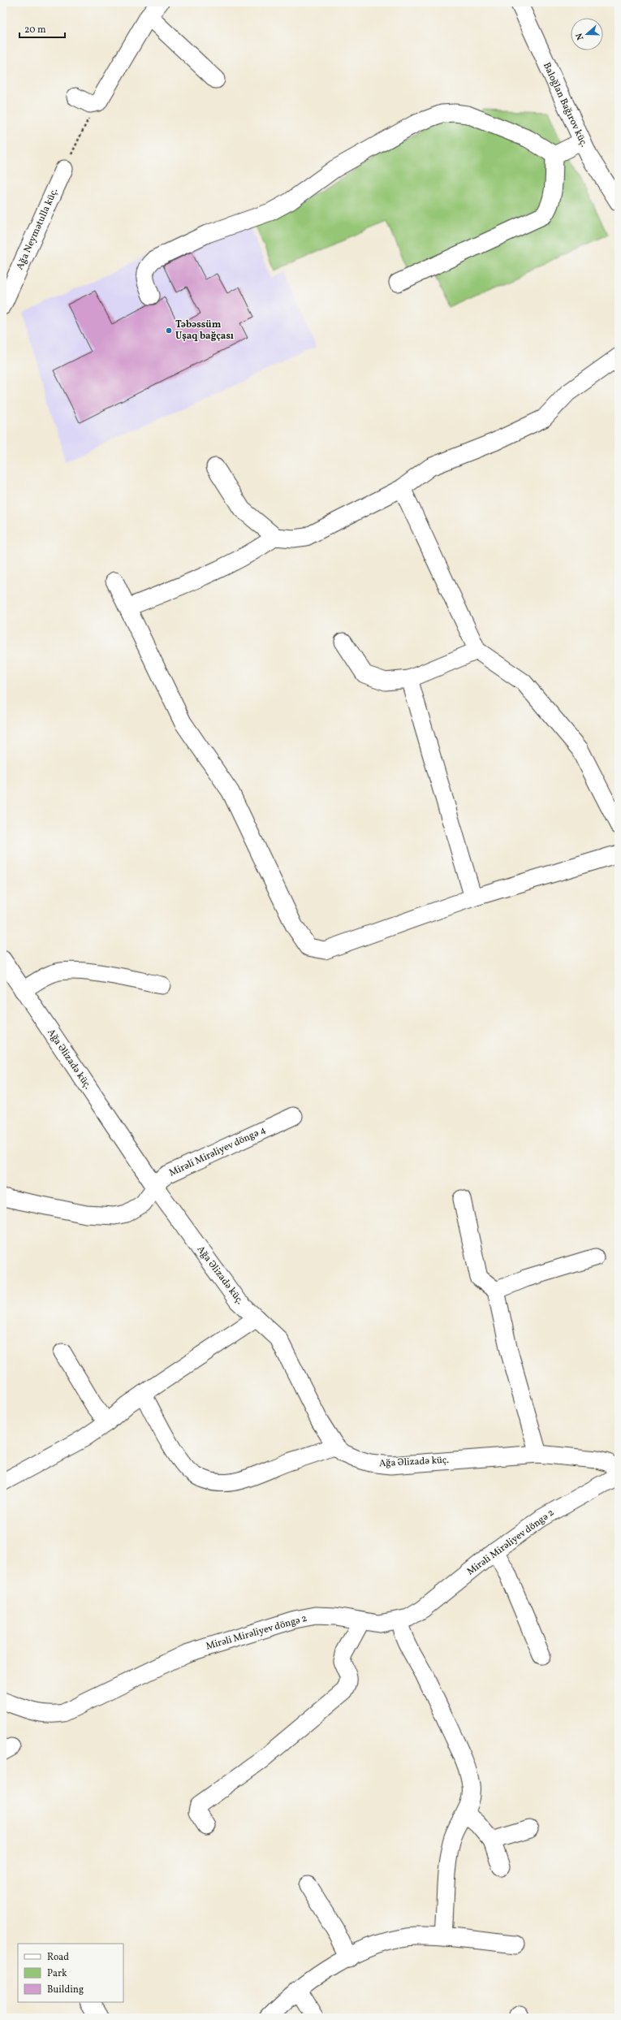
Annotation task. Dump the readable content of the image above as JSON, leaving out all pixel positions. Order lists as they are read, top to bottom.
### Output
{
  "streets": {
    "street": [
      "Baloğlan Bağırov küç.",
      "Ağa Neymətulla küç.",
      "Ağa Əlizadə küç.",
      "Mirəli Mirəliyev döngə 4",
      "Mirəli Mirəliyev döngə 2"
    ]
  },
  "crossings": [
    ["Ağa Əlizadə küç.", "Mirəli Mirəliyev döngə 4"]
  ],
  "places": ["Təbəssüm Uşaq bağçası"],
  "legend": ["Road", "Park", "Building"],
  "scale_bar": "20 m",
  "north": "left"
}
